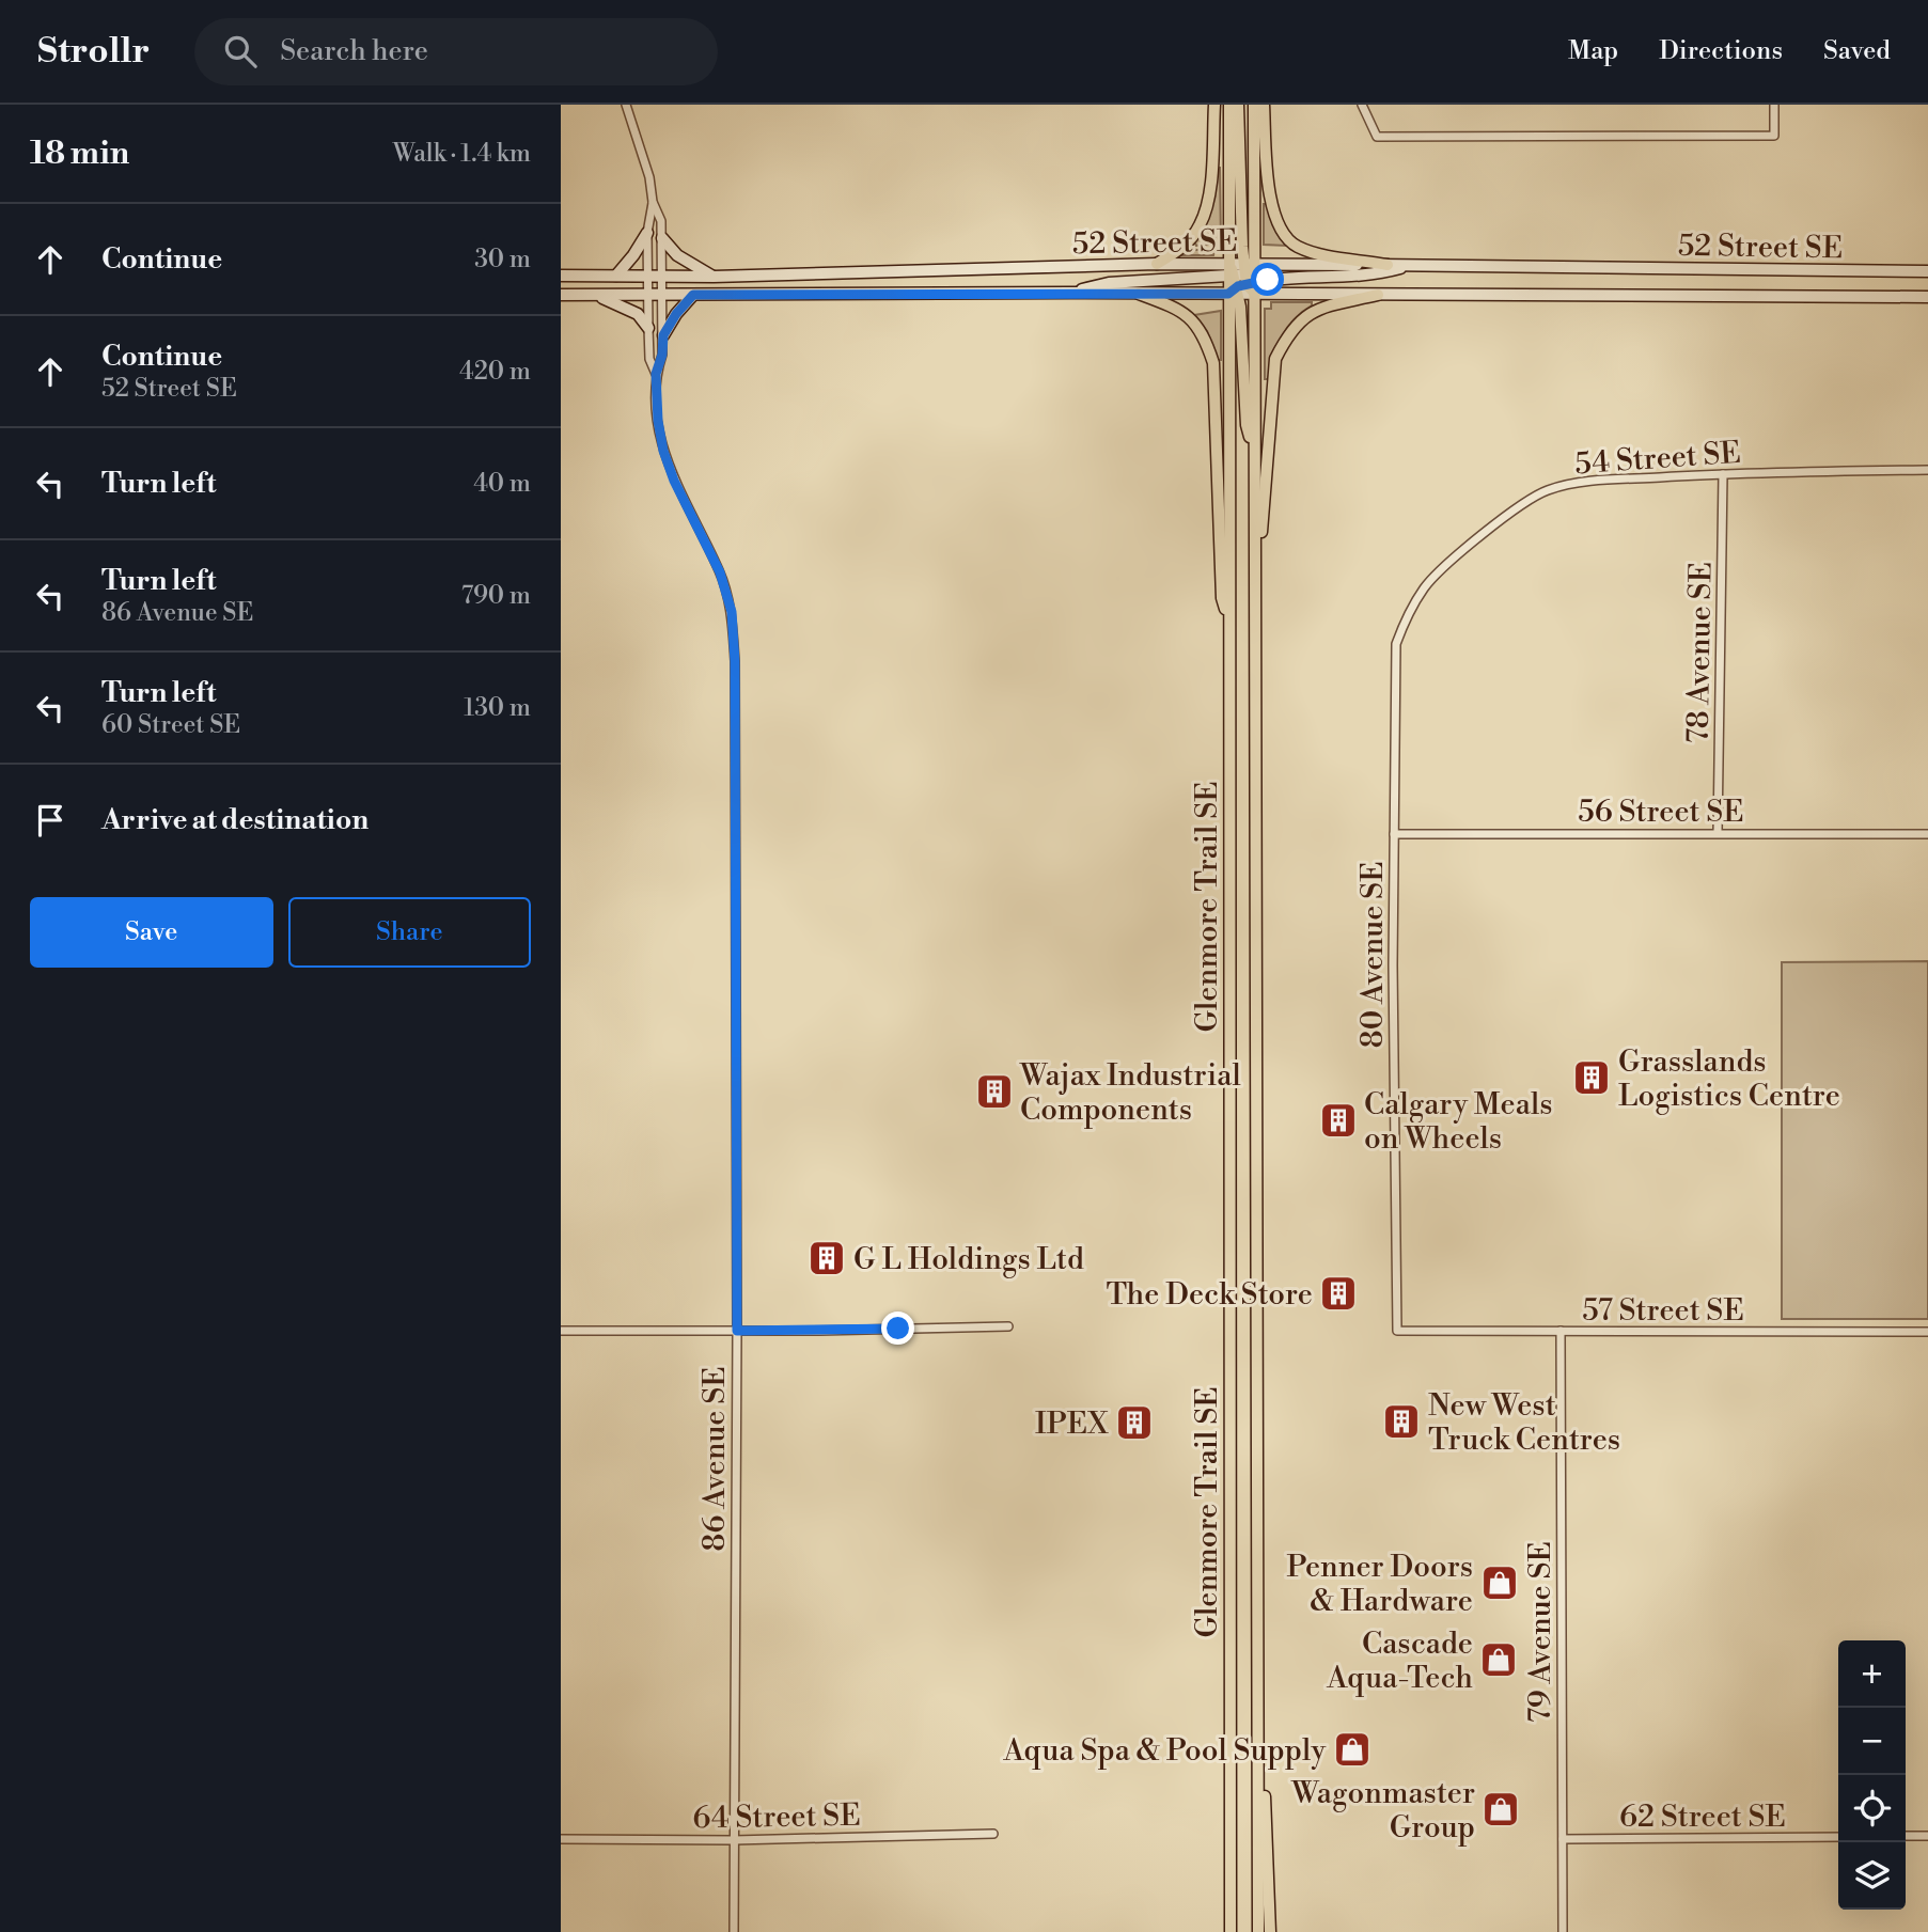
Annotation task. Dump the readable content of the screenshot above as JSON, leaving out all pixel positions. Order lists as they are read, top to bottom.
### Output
{
  "streets": {
    "main road": ["52 Street SE", "Glenmore Trail SE"],
    "street": [
      "54 Street SE",
      "78 Avenue SE",
      "56 Street SE",
      "80 Avenue SE",
      "57 Street SE",
      "86 Avenue SE",
      "79 Avenue SE",
      "64 Street SE",
      "62 Street SE"
    ]
  },
  "crossings": [
    ["52 Street SE", "Glenmore Trail SE"],
    ["52 Street SE", "86 Avenue SE"],
    ["54 Street SE", "78 Avenue SE"],
    ["54 Street SE", "80 Avenue SE"],
    ["78 Avenue SE", "56 Street SE"],
    ["56 Street SE", "80 Avenue SE"],
    ["80 Avenue SE", "57 Street SE"],
    ["57 Street SE", "79 Avenue SE"],
    ["86 Avenue SE", "64 Street SE"],
    ["79 Avenue SE", "62 Street SE"]
  ],
  "places": {
    "building": [
      "Grasslands Logistics Centre",
      "Wajax Industrial Components",
      "Calgary Meals on Wheels",
      "G L Holdings Ltd",
      "The Deck Store",
      "New West Truck Centres",
      "IPEX"
    ],
    "shop": [
      "Penner Doors & Hardware",
      "Cascade Aqua-Tech",
      "Aqua Spa & Pool Supply",
      "Wagonmaster Group"
    ]
  },
  "page": {
    "header": "Strollr",
    "search": "Search here",
    "nav": ["Map", "Directions", "Saved"],
    "heading": ["18 min", "Walk · 1.4 km"],
    "list": [
      ["Continue", "30 m"],
      ["Continue", "52 Street SE", "420 m"],
      ["Turn left", "40 m"],
      ["Turn left", "86 Avenue SE", "790 m"],
      ["Turn left", "60 Street SE", "130 m"],
      "Arrive at destination"
    ],
    "buttons": ["Save", "Share"],
    "map_buttons": ["+", "−"]
  }
}
